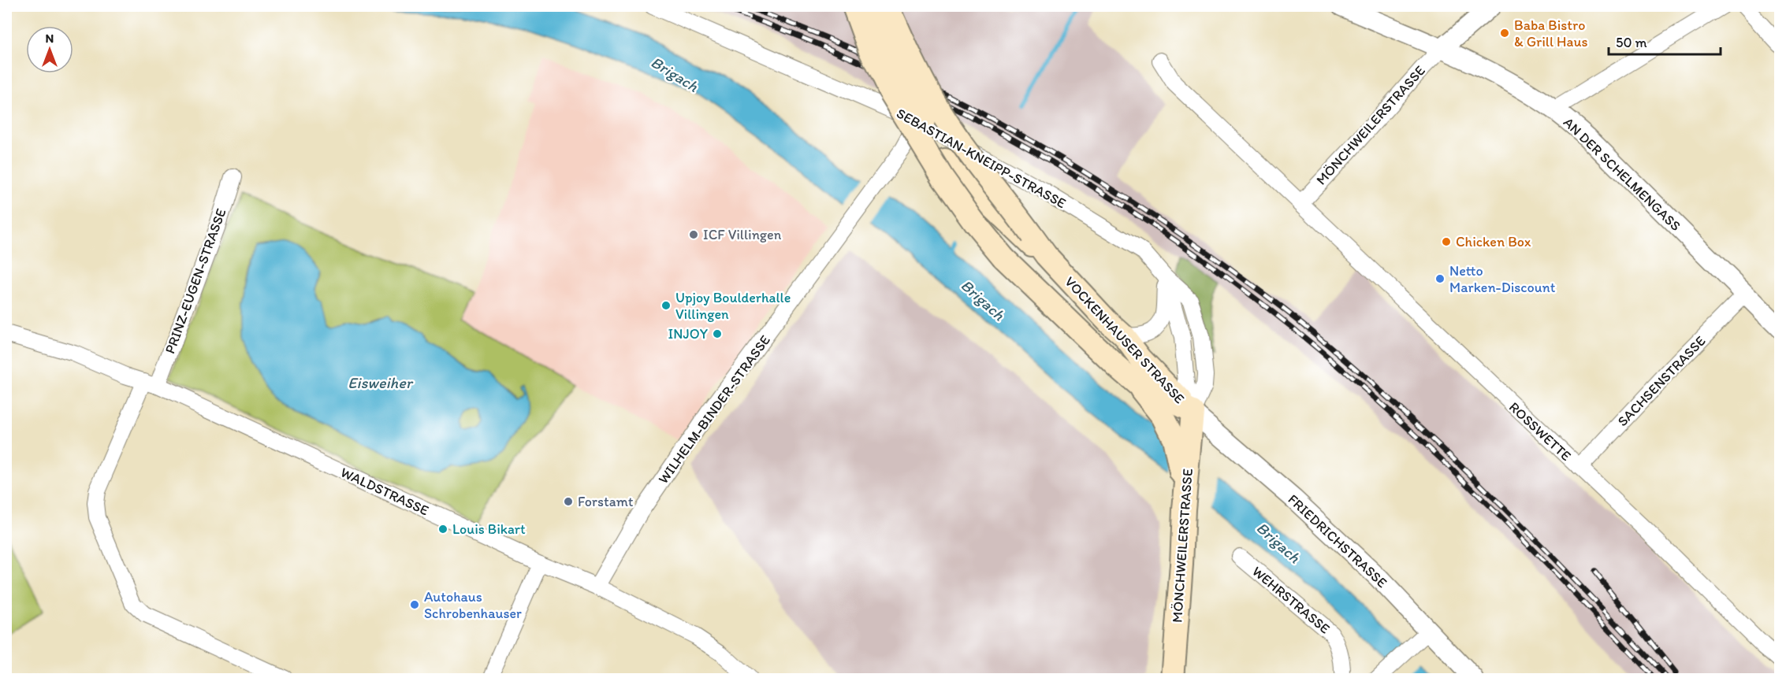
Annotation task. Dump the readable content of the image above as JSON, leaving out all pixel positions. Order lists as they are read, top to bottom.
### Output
{
  "streets": {
    "main road": ["MÖNCHWEILERSTRASSE", "VOCKENHAUSER STRASSE"],
    "street": [
      "SEBASTIAN-KNEIPP-STRASSE",
      "AN DER SCHELMENGASS",
      "PRINZ-EUGEN-STRASSE",
      "SACHSENSTRASSE",
      "WILHELM-BINDER-STRASSE",
      "ROSSWETTE",
      "WALDSTRASSE",
      "FRIEDRICHSTRASSE",
      "WEHRSTRASSE"
    ]
  },
  "crossings": [
    ["MÖNCHWEILERSTRASSE", "SEBASTIAN-KNEIPP-STRASSE"],
    ["MÖNCHWEILERSTRASSE", "AN DER SCHELMENGASS"],
    ["MÖNCHWEILERSTRASSE", "VOCKENHAUSER STRASSE"],
    ["MÖNCHWEILERSTRASSE", "ROSSWETTE"],
    ["MÖNCHWEILERSTRASSE", "FRIEDRICHSTRASSE"],
    ["SEBASTIAN-KNEIPP-STRASSE", "VOCKENHAUSER STRASSE"],
    ["SEBASTIAN-KNEIPP-STRASSE", "WILHELM-BINDER-STRASSE"],
    ["SEBASTIAN-KNEIPP-STRASSE", "FRIEDRICHSTRASSE"],
    ["AN DER SCHELMENGASS", "SACHSENSTRASSE"],
    ["PRINZ-EUGEN-STRASSE", "WALDSTRASSE"],
    ["VOCKENHAUSER STRASSE", "FRIEDRICHSTRASSE"],
    ["SACHSENSTRASSE", "ROSSWETTE"],
    ["WILHELM-BINDER-STRASSE", "WALDSTRASSE"]
  ],
  "water": ["Brigach", "Eisweiher"],
  "places": [
    "Baba Bistro & Grill Haus",
    "ICF Villingen",
    "Chicken Box",
    "Netto Marken-Discount",
    "Upjoy Boulderhalle Villingen",
    "INJOY",
    "Forstamt",
    "Louis Bikart",
    "Autohaus Schrobenhauser"
  ],
  "scale_bar": "50 m",
  "north": "top"
}
